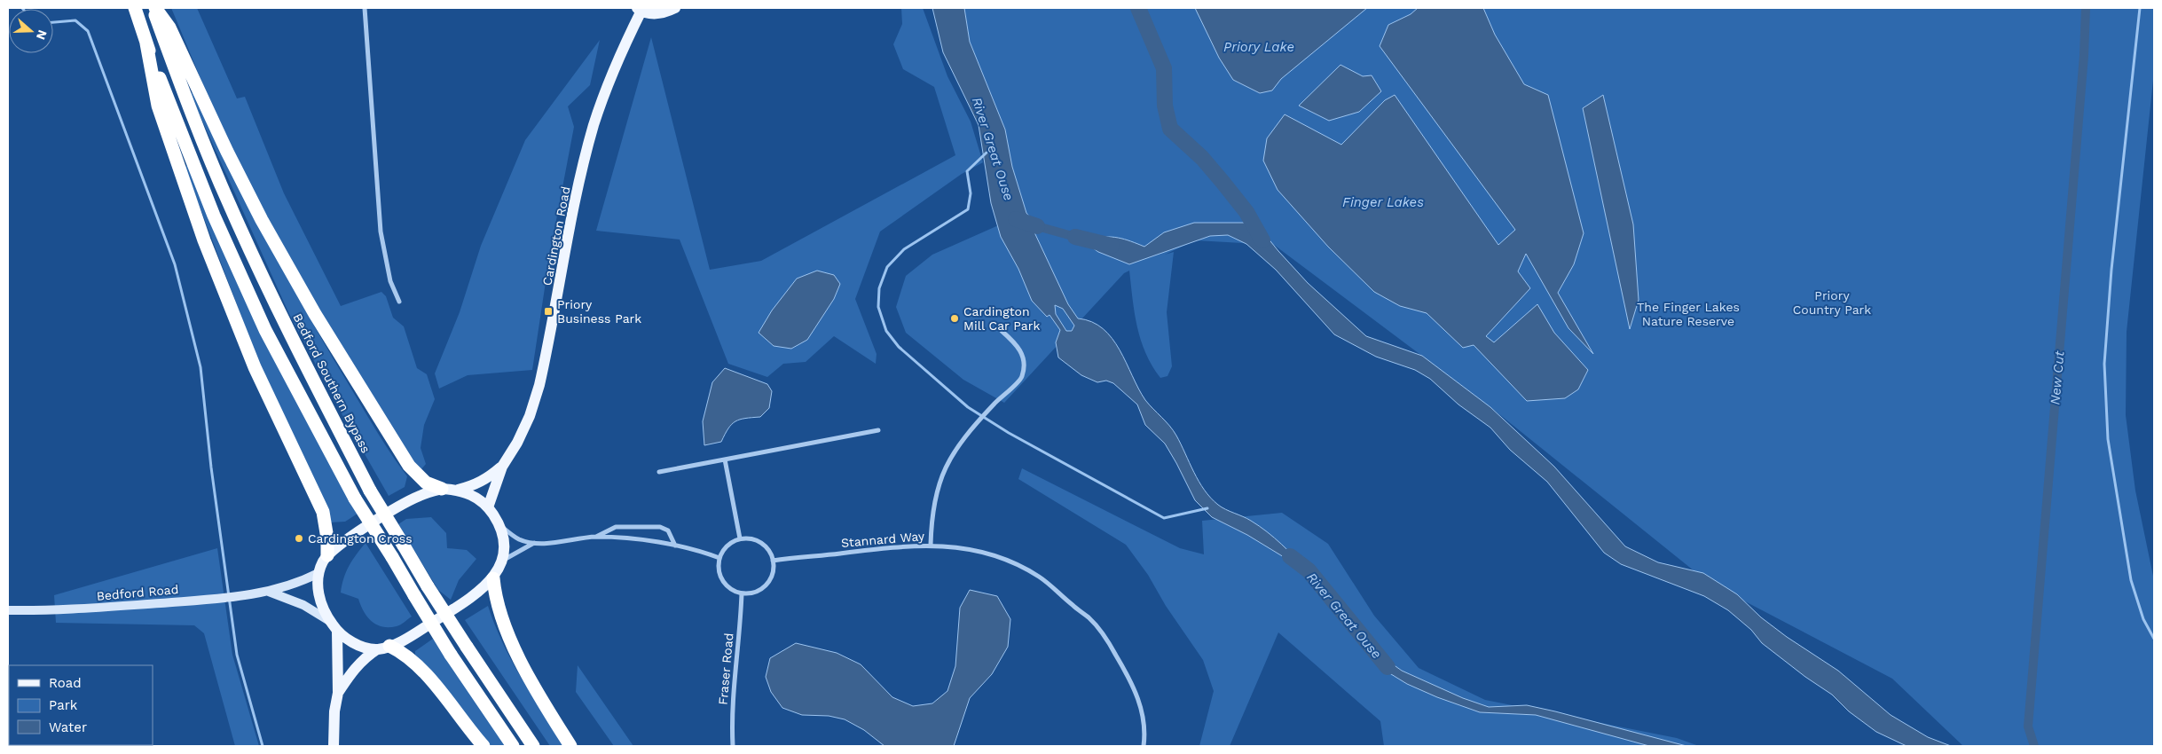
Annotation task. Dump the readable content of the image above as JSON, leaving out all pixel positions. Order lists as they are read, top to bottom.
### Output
{
  "streets": {
    "highway": ["Bedford Southern Bypass"],
    "main road": ["Cardington Road"],
    "street": ["Stannard Way", "Bedford Road", "Fraser Road"]
  },
  "crossings": [
    ["Stannard Way", "Fraser Road"]
  ],
  "water": [
    "Priory Lake",
    "River Great Ouse",
    "Finger Lakes",
    "New Cut"
  ],
  "parks": ["Priory Country Park", "The Finger Lakes Nature Reserve"],
  "places": {
    "transit": ["Priory Business Park"],
    "other": ["Cardington Mill Car Park", "Cardington Cross"]
  },
  "legend": ["Road", "Park", "Water"],
  "north": "right"
}
